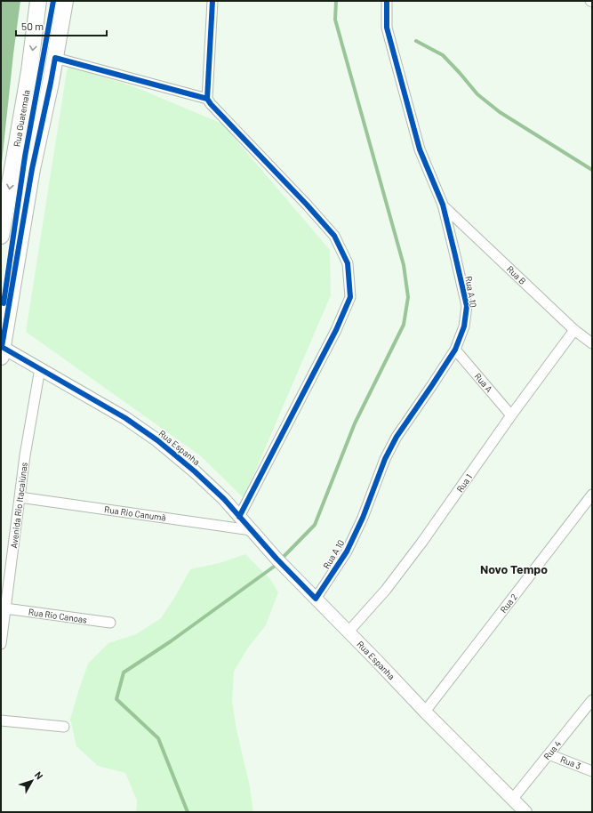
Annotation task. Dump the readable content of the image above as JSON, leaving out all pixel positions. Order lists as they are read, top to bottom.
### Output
{
  "streets": {
    "main road": ["Rua Guatemala"],
    "street": [
      "Rua B",
      "Rua A 10",
      "Rua A",
      "Rua Espanha",
      "Rua 1",
      "Avenida Rio Itacaiúnas",
      "Rua Rio Canumã",
      "Rua 2",
      "Rua Rio Canoas",
      "Rua 4",
      "Rua 3"
    ]
  },
  "crossings": [
    ["Rua B", "Rua A 10"],
    ["Rua B", "Rua 1"],
    ["Rua A 10", "Rua A"],
    ["Rua A 10", "Rua Espanha"],
    ["Rua A", "Rua 1"],
    ["Rua Espanha", "Rua 1"],
    ["Rua Espanha", "Avenida Rio Itacaiúnas"],
    ["Rua Espanha", "Rua Rio Canumã"],
    ["Rua Espanha", "Rua 2"],
    ["Rua Espanha", "Rua 4"],
    ["Avenida Rio Itacaiúnas", "Rua Rio Canumã"],
    ["Avenida Rio Itacaiúnas", "Rua Rio Canoas"],
    ["Rua 4", "Rua 3"]
  ],
  "districts": ["Novo Tempo"],
  "scale_bar": "50 m",
  "north": "top right"
}
